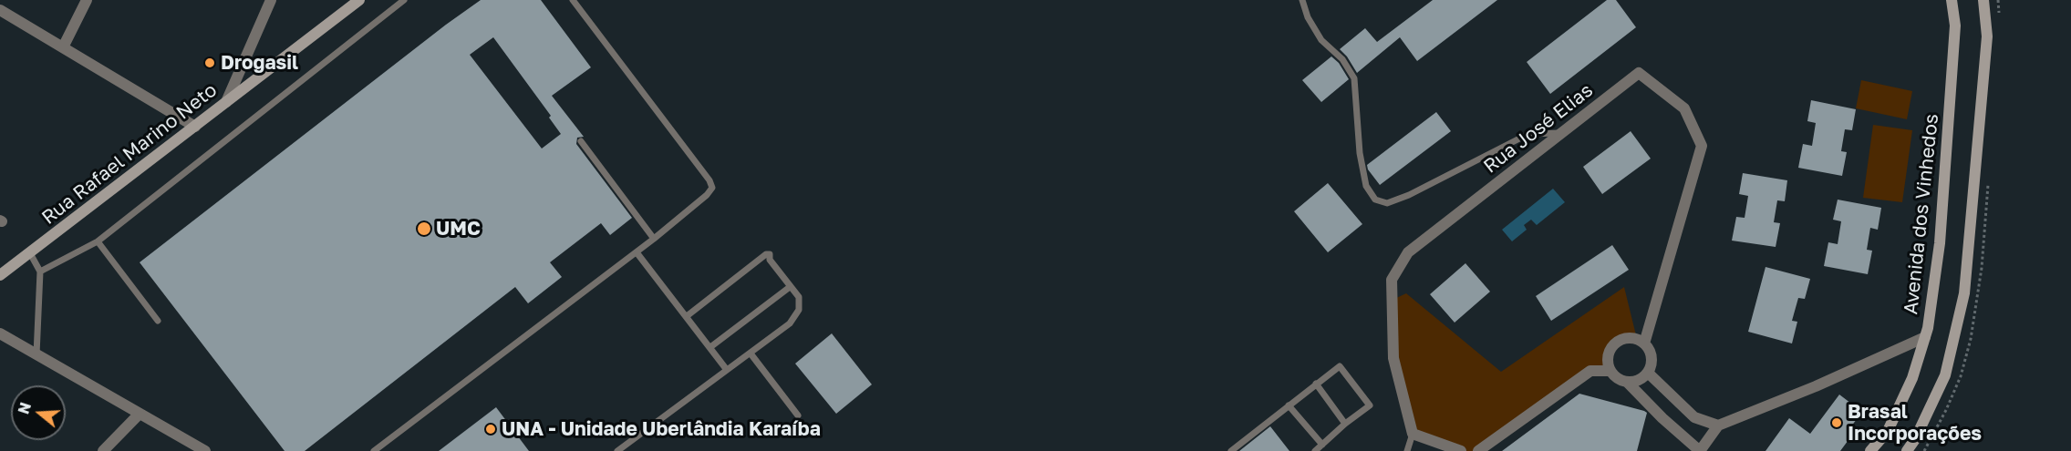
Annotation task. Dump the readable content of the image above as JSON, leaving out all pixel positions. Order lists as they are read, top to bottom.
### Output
{
  "streets": {
    "main road": ["Rua Rafael Marino Neto", "Avenida dos Vinhedos"],
    "street": ["Rua José Elias"]
  },
  "places": [
    "Drogasil",
    "UMC",
    "Brasal Incorporações",
    "UNA - Unidade Uberlândia Karaíba"
  ],
  "north": "left"
}
